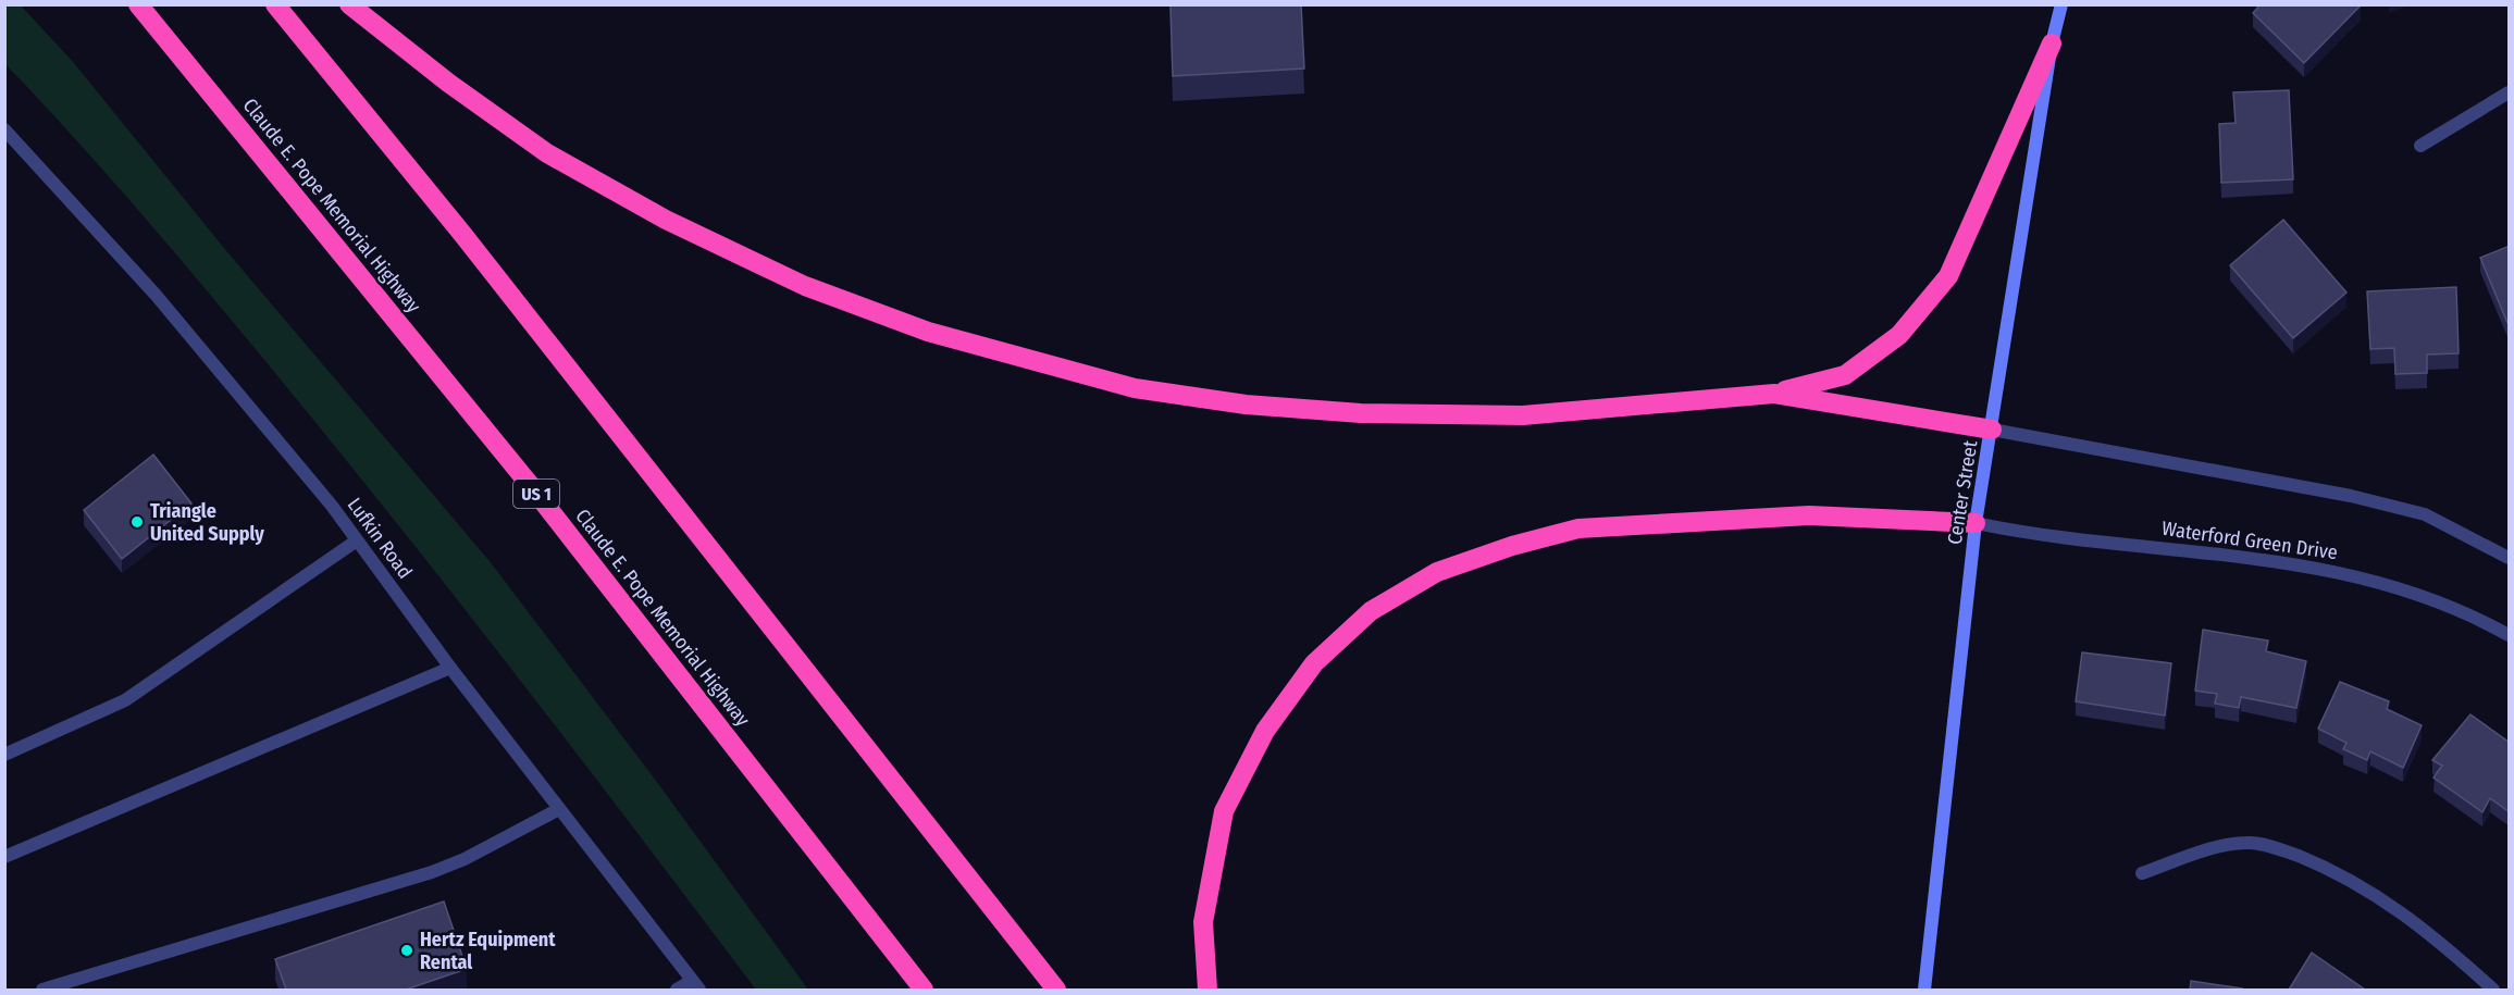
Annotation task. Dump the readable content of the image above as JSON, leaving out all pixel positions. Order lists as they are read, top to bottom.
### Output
{
  "streets": {
    "highway": ["Claude E. Pope Memorial Highway", "US 1"],
    "main road": ["Center Street"],
    "street": ["Lufkin Road", "Waterford Green Drive"]
  },
  "crossings": [
    ["Center Street", "Waterford Green Drive"]
  ],
  "places": ["Triangle United Supply", "Hertz Equipment Rental"]
}
